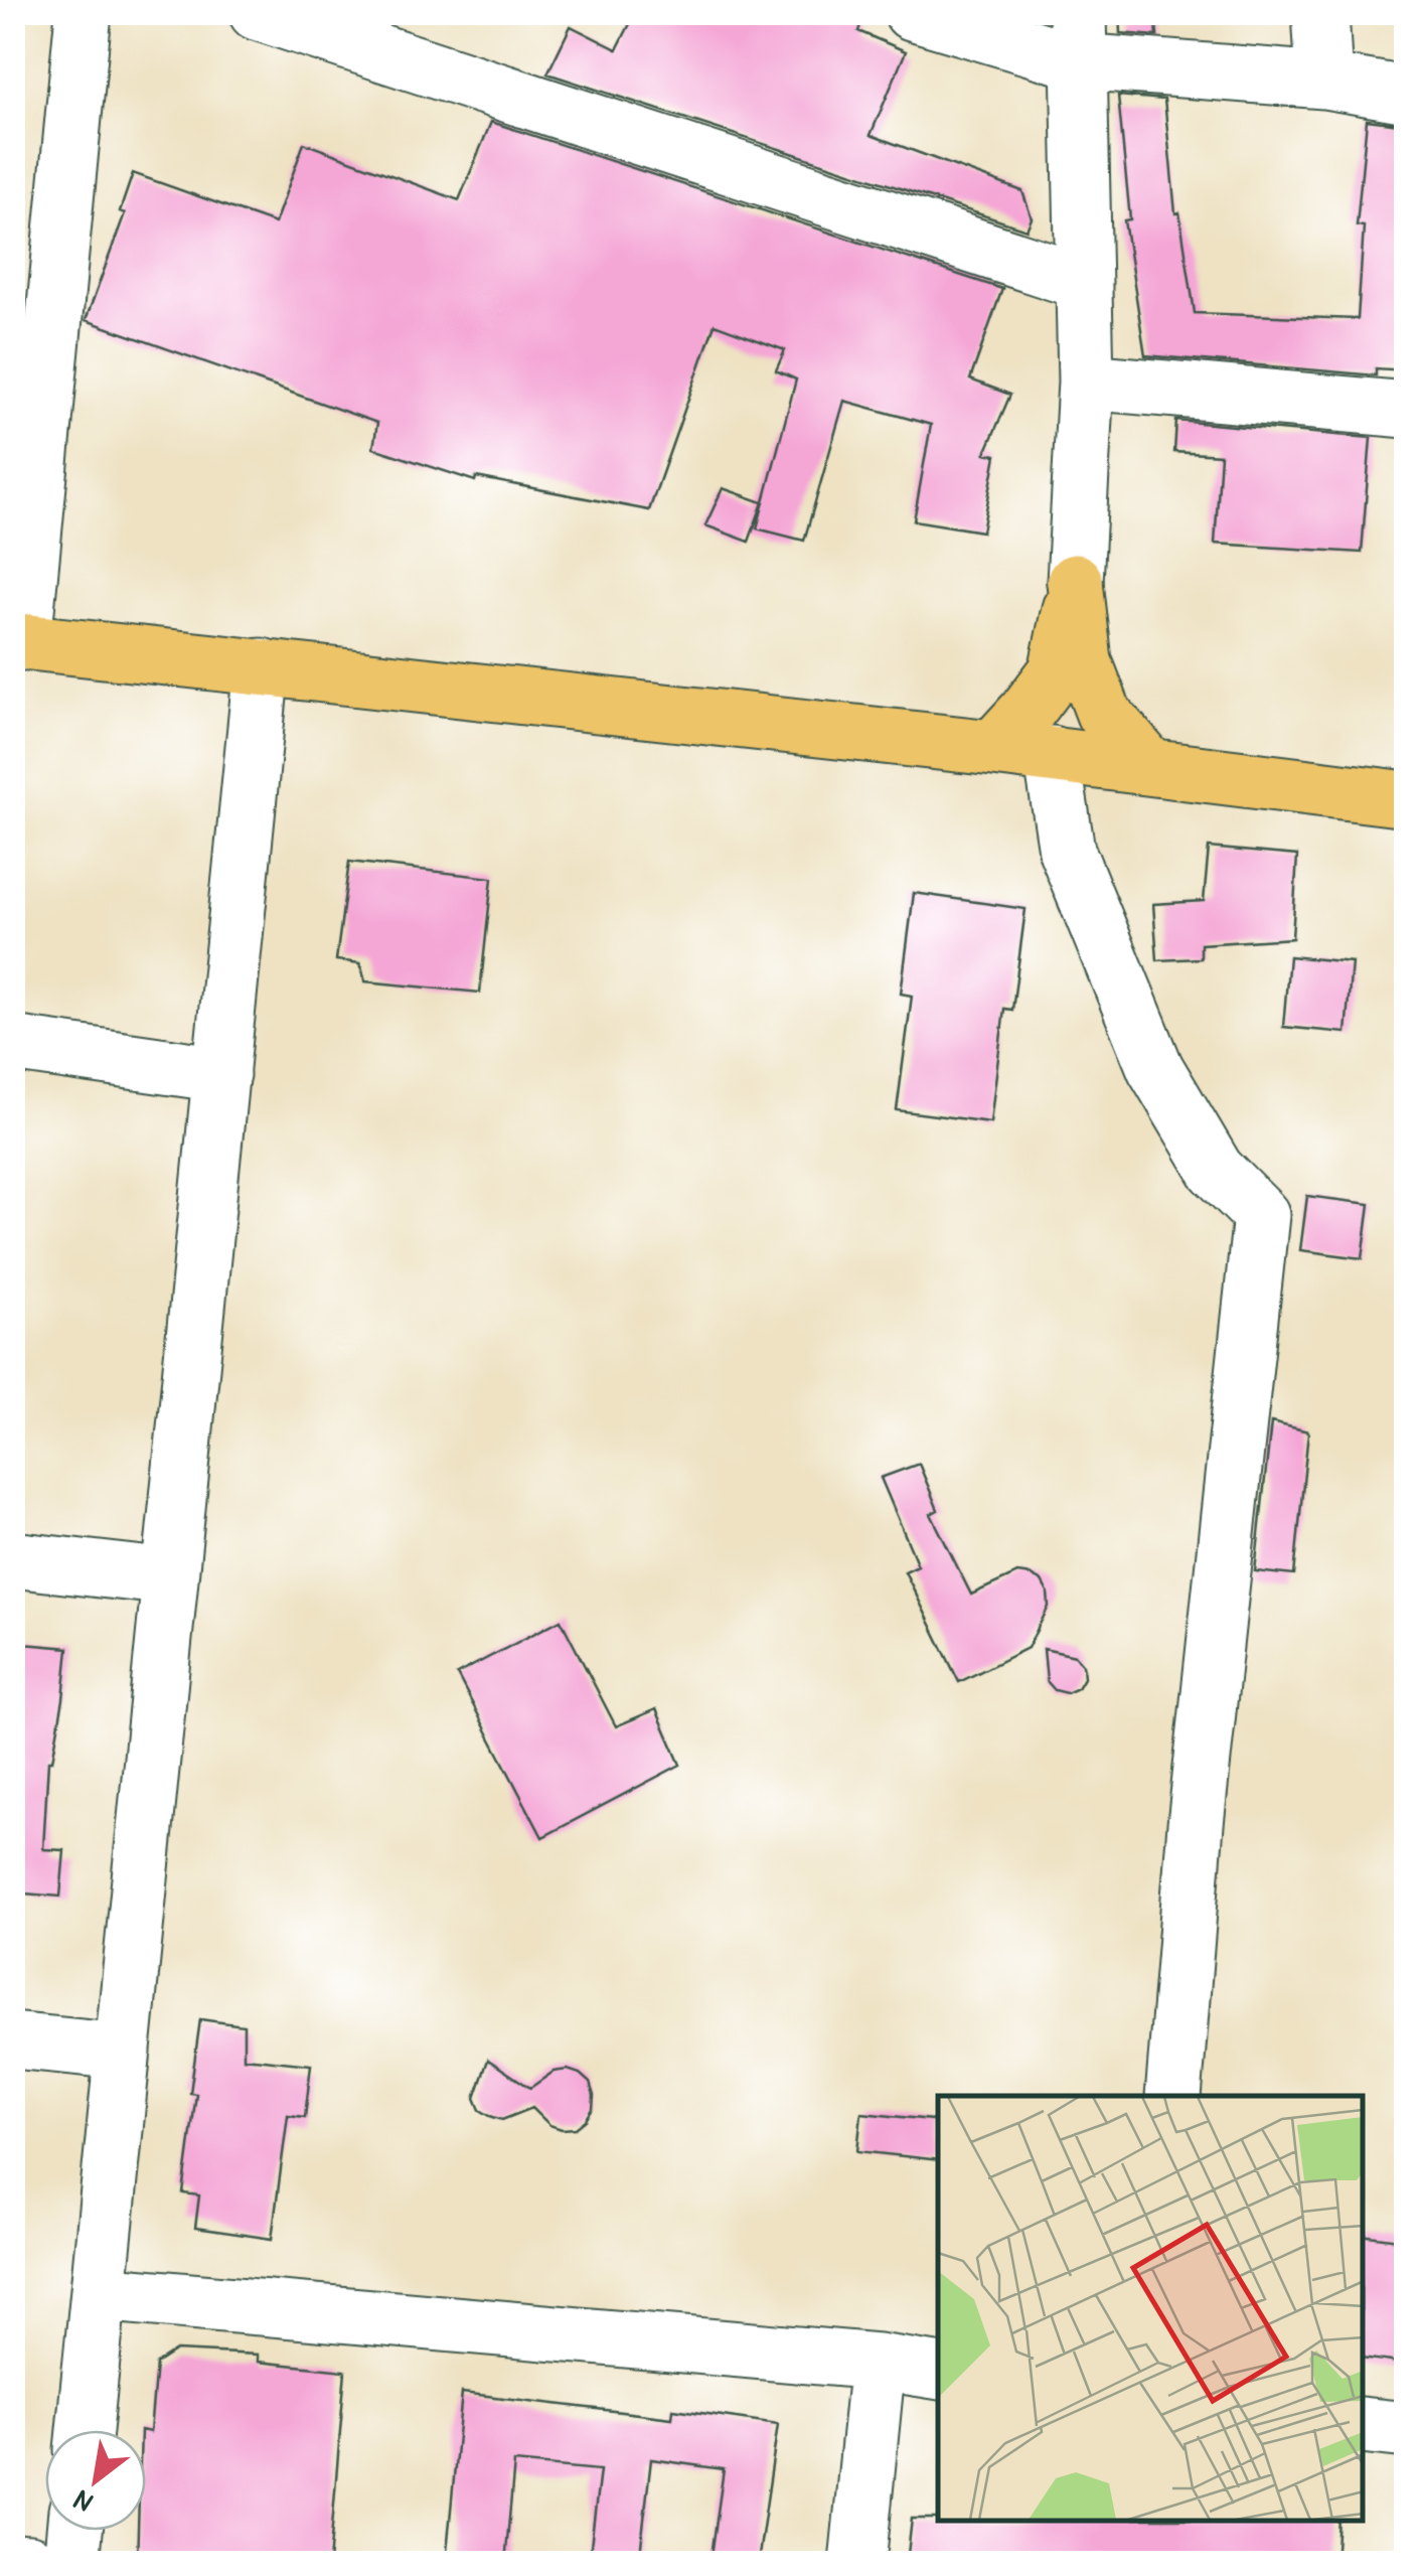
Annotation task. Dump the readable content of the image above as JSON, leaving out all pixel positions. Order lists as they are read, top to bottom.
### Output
{
  "north": "bottom left"
}
